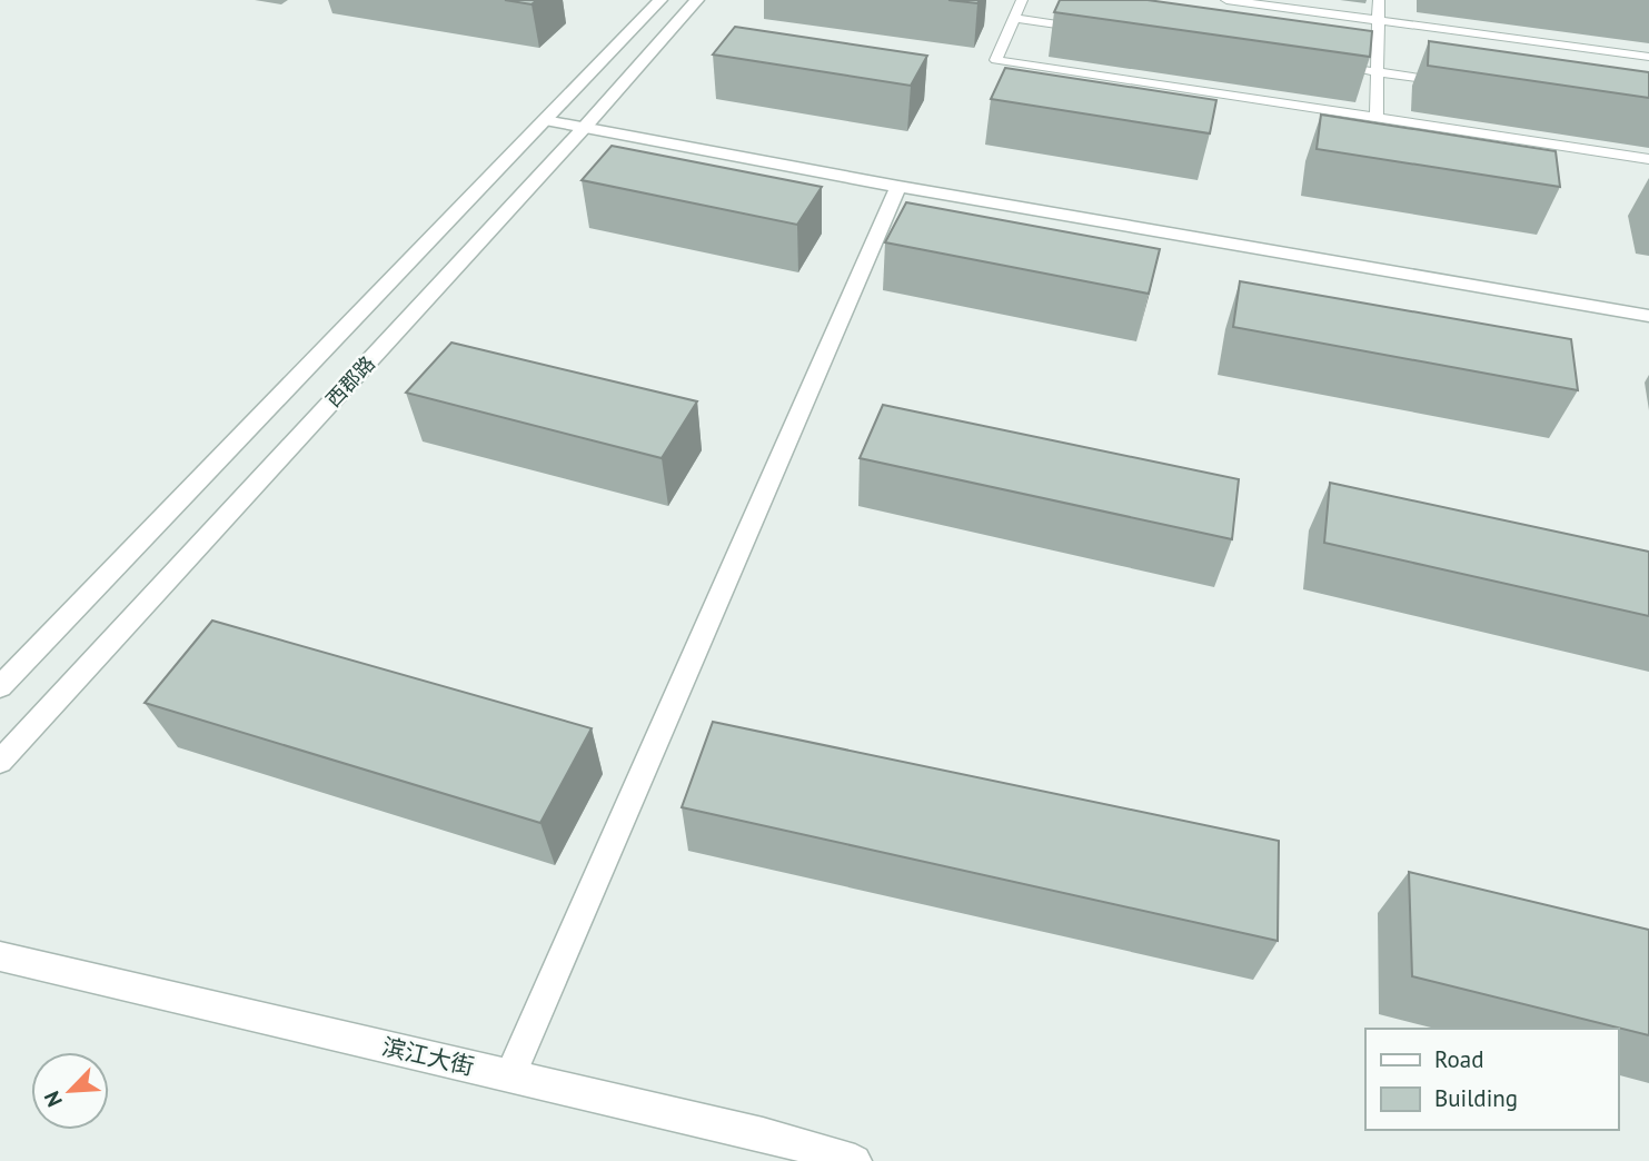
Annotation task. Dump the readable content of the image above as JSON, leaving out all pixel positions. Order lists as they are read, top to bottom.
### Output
{
  "streets": {
    "street": ["西郡路", "滨江大街"]
  },
  "legend": ["Road", "Building"],
  "north": "bottom left"
}
